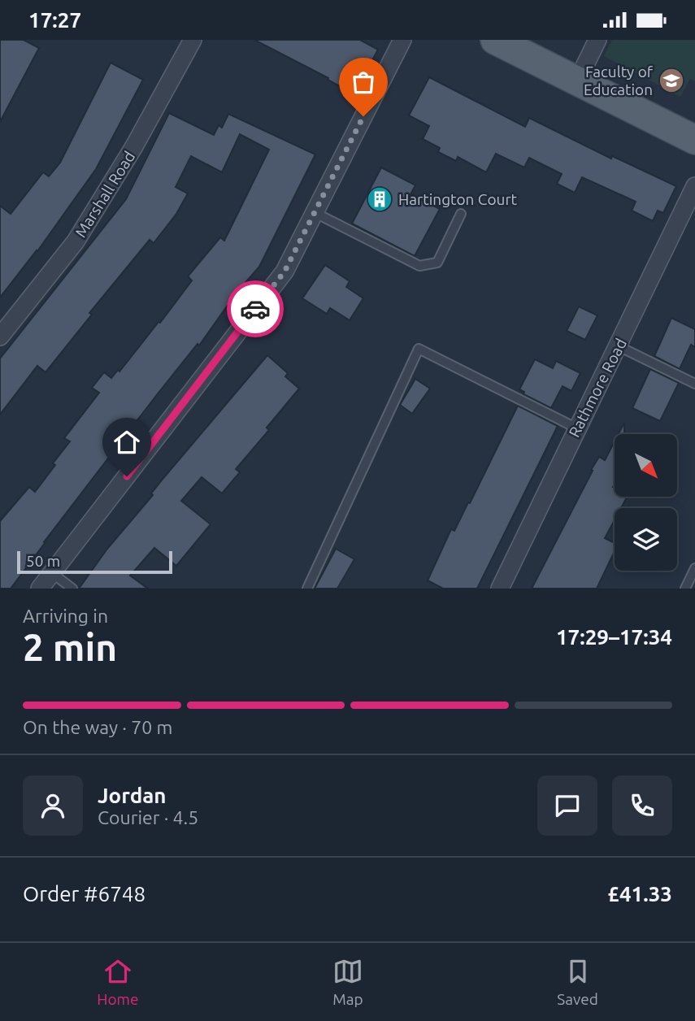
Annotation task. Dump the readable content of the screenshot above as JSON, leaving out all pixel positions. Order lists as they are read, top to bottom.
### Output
{
  "streets": {
    "street": ["Marshall Road", "Rathmore Road"]
  },
  "places": {
    "school or university": ["Faculty of Education"],
    "building": ["Hartington Court"]
  },
  "scale_bar": "50 m",
  "north": "bottom right",
  "page": {
    "status": "17:27",
    "scale": "50 m",
    "heading": ["2 min", "Arriving in", "17:29–17:34"],
    "panel": [
      "Jordan",
      "Courier · 4.5",
      "Order #6748",
      "£41.33"
    ],
    "bar": "On the way · 70 m",
    "tabs": ["Home", "Map", "Saved"]
  }
}
